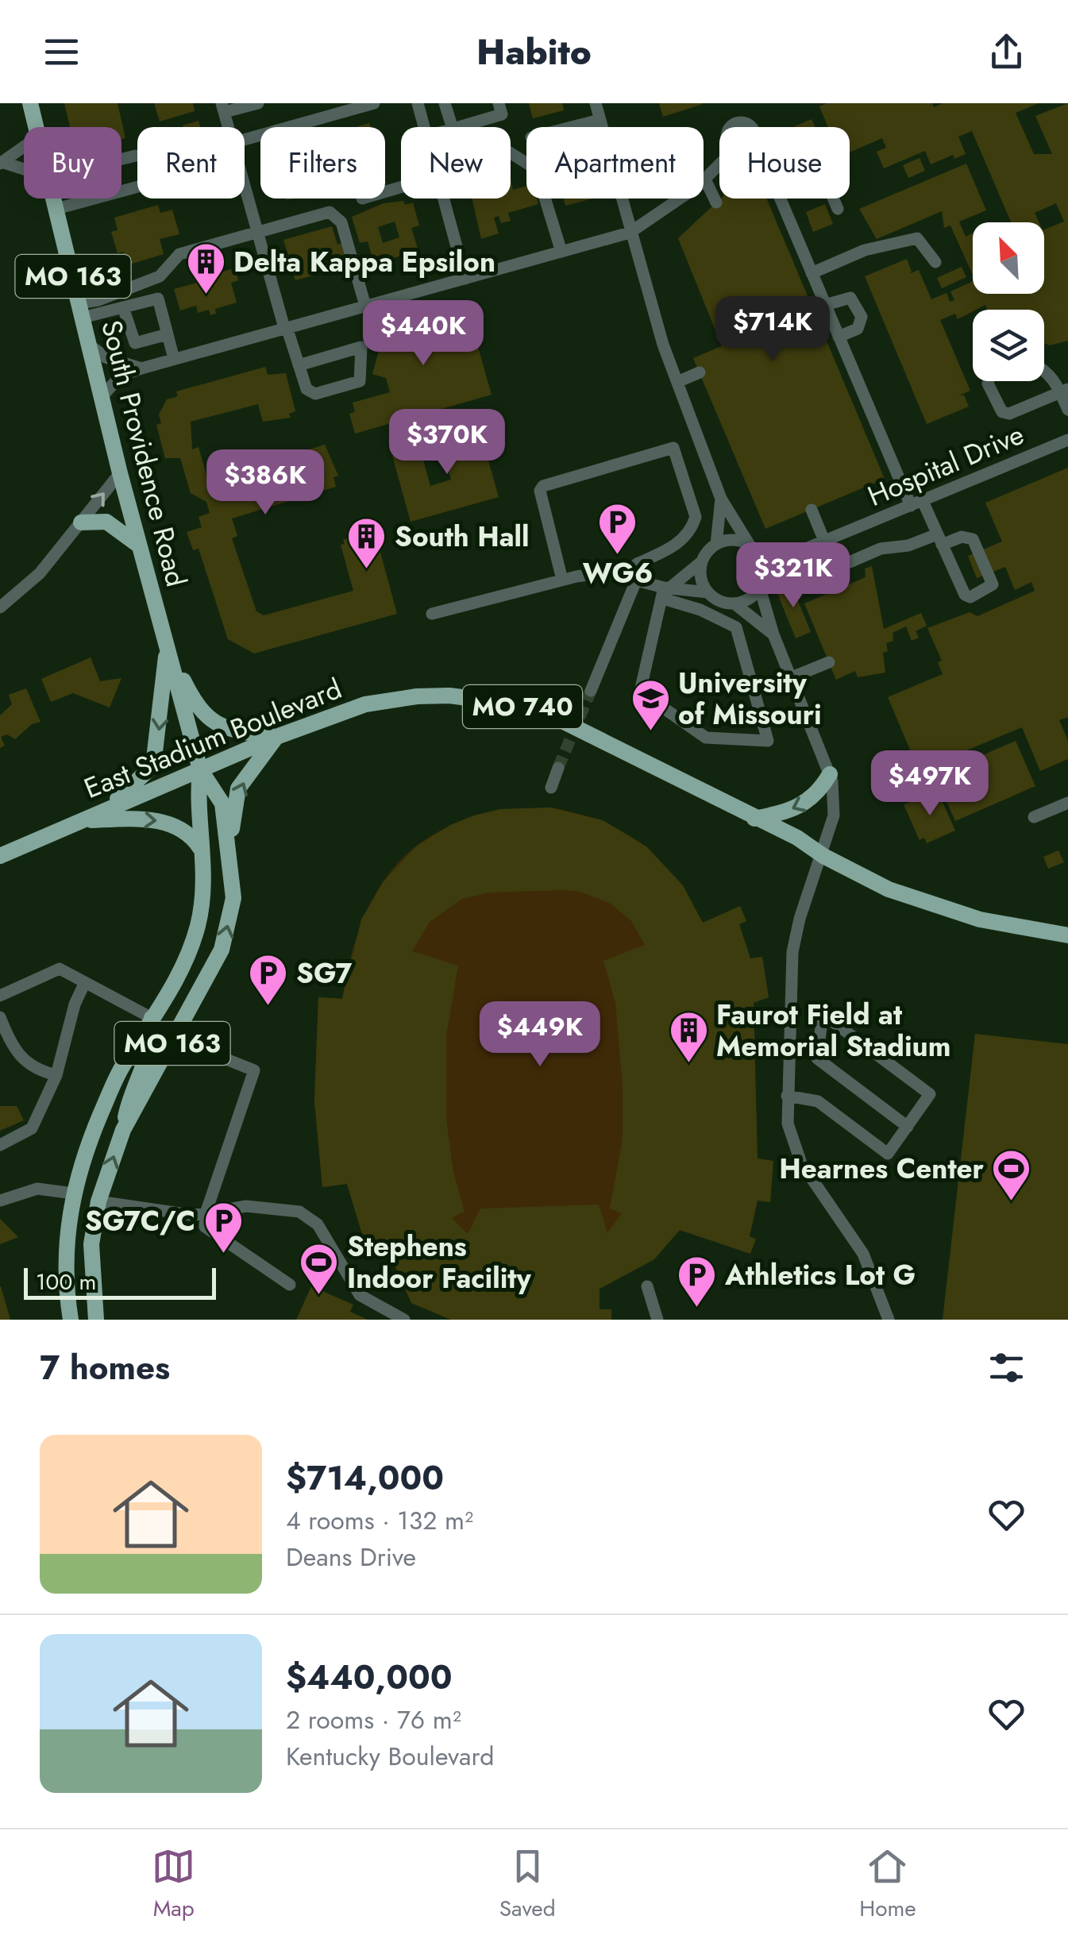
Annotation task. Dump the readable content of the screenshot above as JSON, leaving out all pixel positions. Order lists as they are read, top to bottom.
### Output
{
  "streets": {
    "main road": [
      "MO 163",
      "South Providence Road",
      "MO 740",
      "East Stadium Boulevard"
    ],
    "street": ["Hospital Drive"]
  },
  "crossings": [
    ["South Providence Road", "East Stadium Boulevard"]
  ],
  "places": {
    "building": ["Delta Kappa Epsilon", "South Hall", "Faurot Field at Memorial Stadium"],
    "parking": [
      "WG6",
      "SG7",
      "SG7C/C",
      "Athletics Lot G"
    ],
    "school or university": ["University of Missouri"],
    "sports": ["Hearnes Center", "Stephens Indoor Facility"]
  },
  "scale_bar": "100 m",
  "north": "top left",
  "page": {
    "header": "Habito",
    "chip": [
      "Buy",
      "Rent",
      "Filters",
      "New",
      "Apartment",
      "House"
    ],
    "price": [
      "$714K",
      "$440K",
      "$370K",
      "$386K",
      "$321K",
      "$497K",
      "$449K"
    ],
    "scale": "100 m",
    "heading": "7 homes",
    "list": [
      {
        "name": "$714,000",
        "note": "4 rooms · 132 m² · Deans Drive"
      },
      {
        "name": "$440,000",
        "note": "2 rooms · 76 m² · Kentucky Boulevard"
      }
    ],
    "tabs": ["Map", "Saved", "Home"]
  }
}
